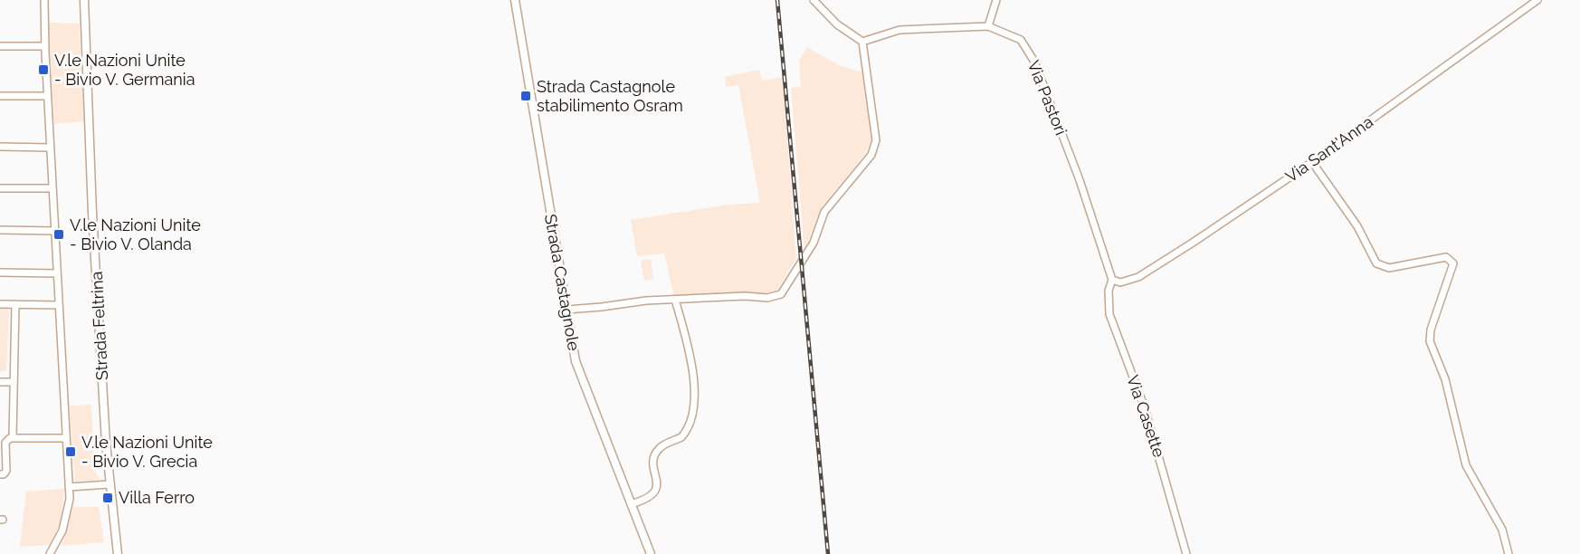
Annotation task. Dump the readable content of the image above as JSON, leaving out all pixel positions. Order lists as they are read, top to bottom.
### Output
{
  "streets": {
    "main road": ["Strada Castagnole", "Strada Feltrina"],
    "street": ["Via Pastori", "Via Sant'Anna", "Via Casette"]
  },
  "crossings": [
    ["Via Pastori", "Via Sant'Anna"],
    ["Via Pastori", "Via Casette"],
    ["Via Sant'Anna", "Via Casette"]
  ],
  "places": {
    "transit": [
      "V.le Nazioni Unite - Bivio V. Germania",
      "Strada Castagnole stabilimento Osram",
      "V.le Nazioni Unite - Bivio V. Olanda",
      "V.le Nazioni Unite - Bivio V. Grecia",
      "Villa Ferro"
    ]
  }
}
